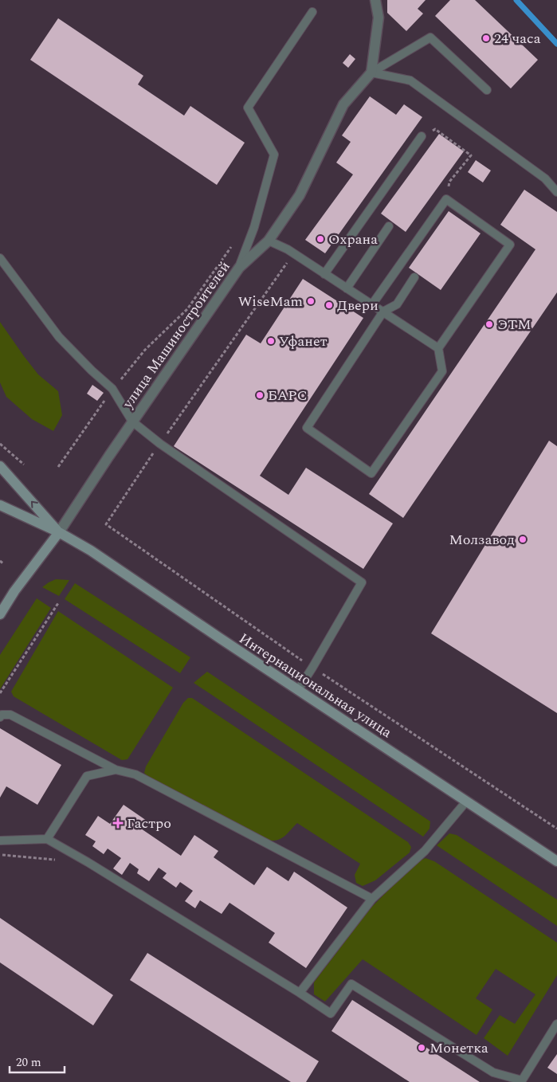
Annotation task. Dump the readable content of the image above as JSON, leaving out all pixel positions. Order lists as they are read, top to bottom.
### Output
{
  "streets": {
    "main road": ["улица Машиностроителей", "Интернациональная улица"]
  },
  "crossings": [
    ["улица Машиностроителей", "Интернациональная улица"]
  ],
  "places": {
    "other": [
      "24 часа",
      "Охрана",
      "WiseMam",
      "Двери",
      "ЭТМ",
      "Уфанет",
      "БАРС",
      "Молзавод",
      "Монетка"
    ],
    "health": ["Гастро"]
  },
  "scale_bar": "20 m"
}
